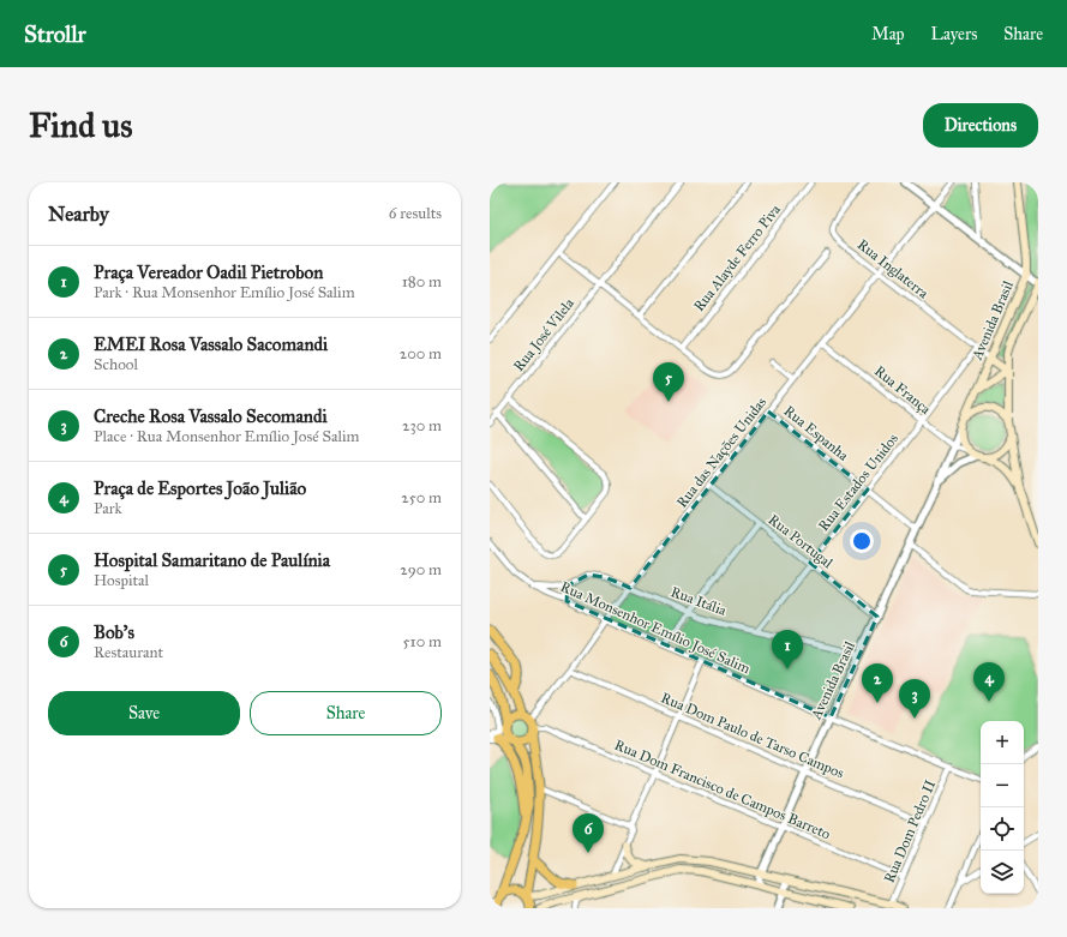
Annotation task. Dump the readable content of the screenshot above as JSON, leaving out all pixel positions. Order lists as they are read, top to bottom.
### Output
{
  "streets": {
    "main road": ["Avenida Brasil"],
    "street": [
      "Rua Alayde Ferro Piva",
      "Rua Inglaterra",
      "Rua José Vilela",
      "Rua França",
      "Rua Espanha",
      "Rua das Nações Unidas",
      "Rua Estados Unidos",
      "Rua Portugal",
      "Rua Itália",
      "Rua Monsenhor Emílio José Salim",
      "Rua Dom Paulo de Tarso Campos",
      "Rua Dom Francisco de Campos Barreto",
      "Rua Dom Pedro II"
    ]
  },
  "crossings": [
    ["Rua Inglaterra", "Avenida Brasil"],
    ["Rua Inglaterra", "Rua das Nações Unidas"],
    ["Rua Inglaterra", "Rua Estados Unidos"],
    ["Avenida Brasil", "Rua França"],
    ["Avenida Brasil", "Rua Espanha"],
    ["Avenida Brasil", "Rua Portugal"],
    ["Avenida Brasil", "Rua Itália"],
    ["Avenida Brasil", "Rua Monsenhor Emílio José Salim"],
    ["Avenida Brasil", "Rua Dom Paulo de Tarso Campos"],
    ["Avenida Brasil", "Rua Dom Francisco de Campos Barreto"],
    ["Rua França", "Rua das Nações Unidas"],
    ["Rua França", "Rua Estados Unidos"],
    ["Rua Espanha", "Rua das Nações Unidas"],
    ["Rua Espanha", "Rua Estados Unidos"],
    ["Rua das Nações Unidas", "Rua Portugal"],
    ["Rua das Nações Unidas", "Rua Itália"],
    ["Rua das Nações Unidas", "Rua Monsenhor Emílio José Salim"],
    ["Rua das Nações Unidas", "Rua Dom Paulo de Tarso Campos"],
    ["Rua das Nações Unidas", "Rua Dom Francisco de Campos Barreto"],
    ["Rua Estados Unidos", "Rua Portugal"],
    ["Rua Estados Unidos", "Rua Itália"],
    ["Rua Itália", "Rua Monsenhor Emílio José Salim"],
    ["Rua Monsenhor Emílio José Salim", "Rua Dom Pedro II"],
    ["Rua Dom Paulo de Tarso Campos", "Rua Dom Pedro II"],
    ["Rua Dom Francisco de Campos Barreto", "Rua Dom Pedro II"]
  ],
  "page": {
    "header": "Strollr",
    "nav": ["Map", "Layers", "Share"],
    "buttons": [
      "Directions",
      ["Save", "Share"]
    ],
    "title": "Find us",
    "heading": ["Nearby", "6 results"],
    "list": [
      {
        "mark": "1",
        "name": "Praça Vereador Oadil Pietrobon",
        "note": "Park · Rua Monsenhor Emílio José Salim",
        "value": "180 m"
      },
      {
        "mark": "2",
        "name": "EMEI Rosa Vassalo Sacomandi",
        "note": "School",
        "value": "200 m"
      },
      {
        "mark": "3",
        "name": "Creche Rosa Vassalo Secomandi",
        "note": "Place · Rua Monsenhor Emílio José Salim",
        "value": "230 m"
      },
      {
        "mark": "4",
        "name": "Praça de Esportes João Julião",
        "note": "Park",
        "value": "250 m"
      },
      {
        "mark": "5",
        "name": "Hospital Samaritano de Paulínia",
        "note": "Hospital",
        "value": "290 m"
      },
      {
        "mark": "6",
        "name": "Bob's",
        "note": "Restaurant",
        "value": "510 m"
      }
    ],
    "pins": [
      "5",
      "1",
      "4",
      "2",
      "3",
      "6"
    ],
    "map_buttons": ["+", "−"]
  }
}
